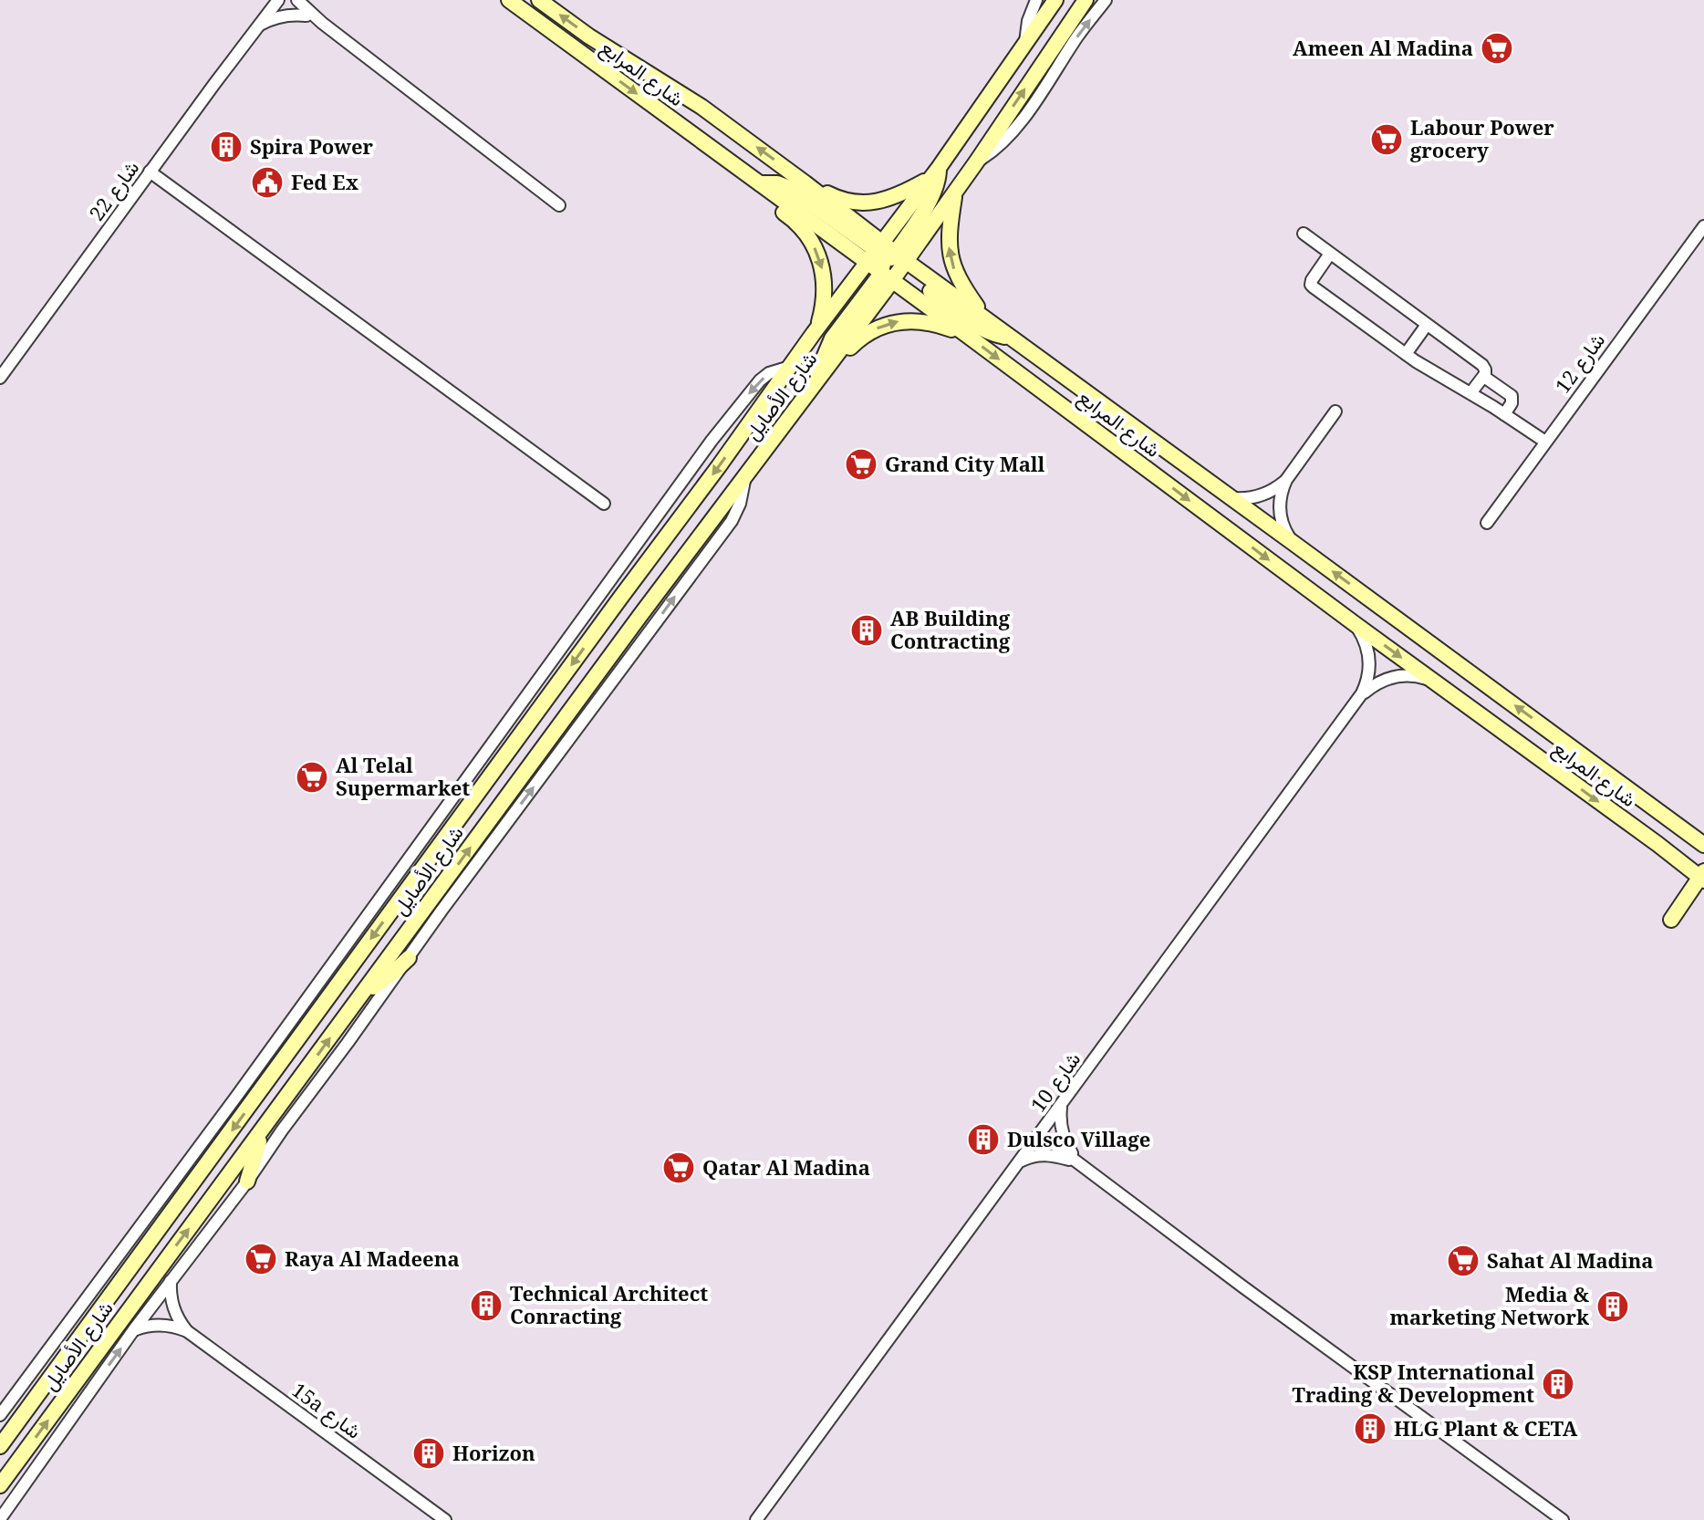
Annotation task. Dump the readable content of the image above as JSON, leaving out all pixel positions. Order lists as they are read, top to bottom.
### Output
{
  "streets": {
    "main road": ["شارع المرابع", "شارع الأصايل"],
    "street": [
      "شارع 22",
      "شارع 12",
      "شارع 10",
      "15a شارع"
    ]
  },
  "crossings": [
    ["شارع المرابع", "شارع الأصايل"],
    ["شارع المرابع", "شارع 10"]
  ],
  "places": {
    "supermarket": [
      "Ameen Al Madina",
      "Labour Power grocery",
      "Grand City Mall",
      "Al Telal Supermarket",
      "Qatar Al Madina",
      "Raya Al Madeena",
      "Sahat Al Madina"
    ],
    "building": [
      "Spira Power",
      "AB Building Contracting",
      "Dulsco Village",
      "Technical Architect Conracting",
      "Media & marketing Network",
      "KSP International Trading & Development",
      "HLG Plant & CETA",
      "Horizon"
    ],
    "public building": ["Fed Ex"]
  }
}
